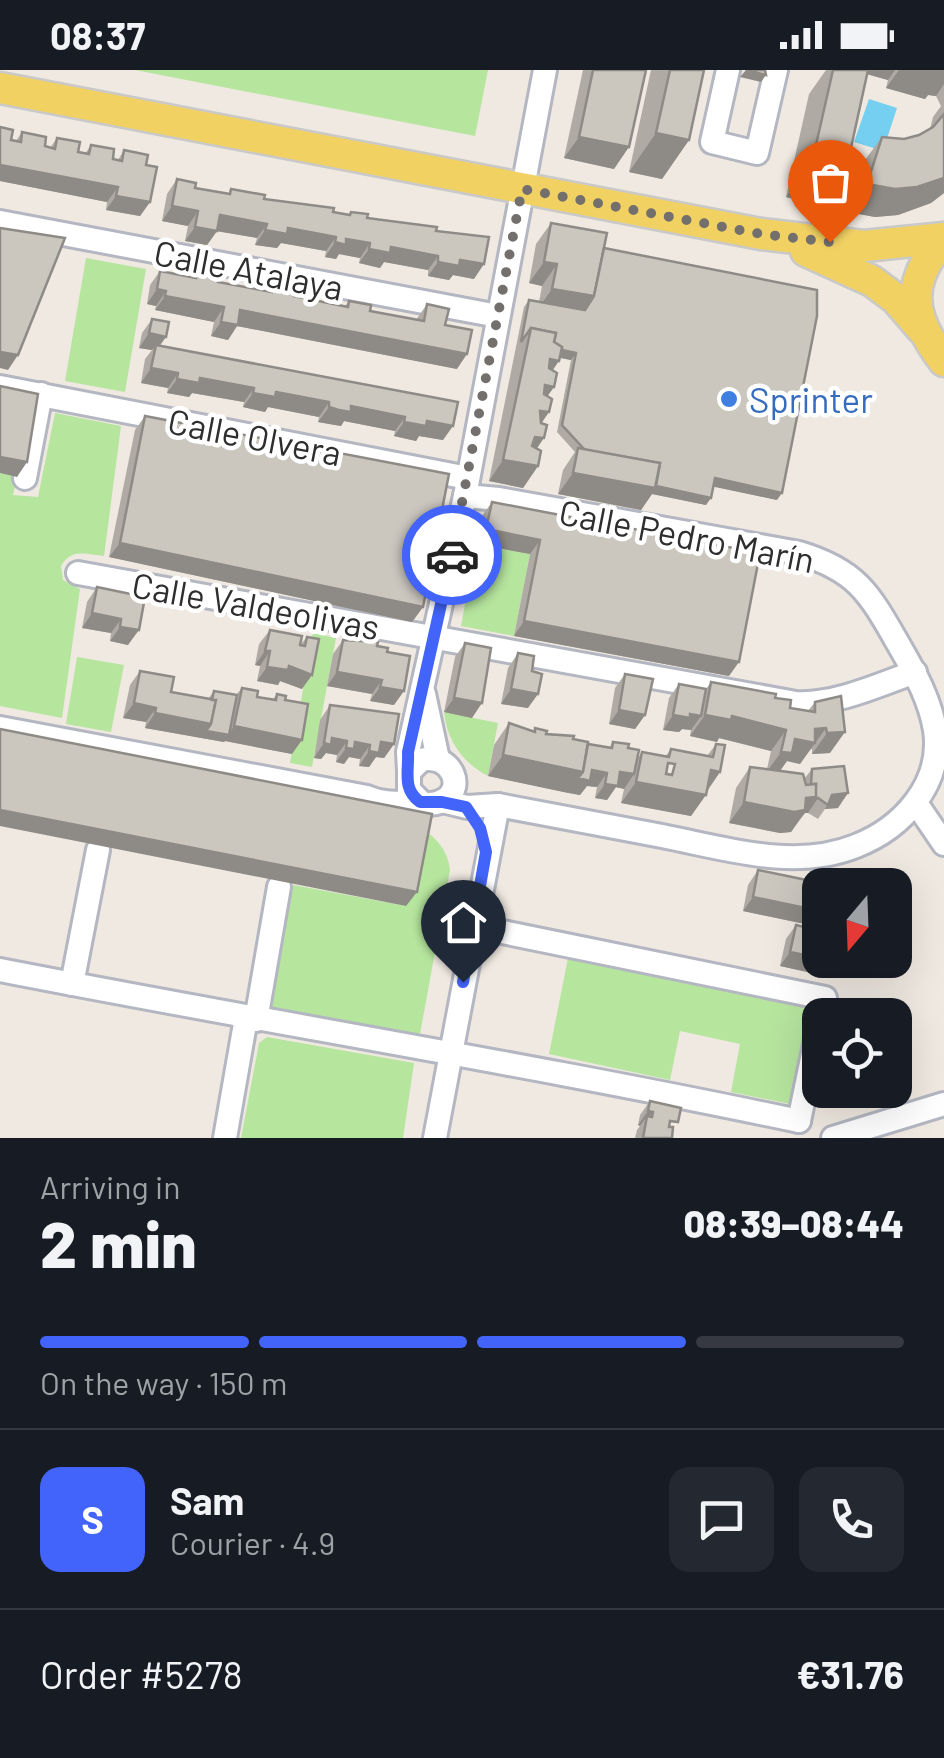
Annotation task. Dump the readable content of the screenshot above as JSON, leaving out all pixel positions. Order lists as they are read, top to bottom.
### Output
{
  "streets": {
    "street": [
      "Calle Atalaya",
      "Calle Olvera",
      "Calle Pedro Marín",
      "Calle Valdeolivas"
    ]
  },
  "crossings": [
    ["Calle Olvera", "Calle Pedro Marín"],
    ["Calle Pedro Marín", "Calle Valdeolivas"]
  ],
  "places": ["Sprinter"],
  "north": "bottom",
  "page": {
    "status": "08:37",
    "heading": ["2 min", "Arriving in", "08:39–08:44"],
    "panel": [
      "Sam",
      "Courier · 4.9",
      "Order #5278",
      "€31.76"
    ],
    "bar": "On the way · 150 m",
    "round": "S"
  }
}
